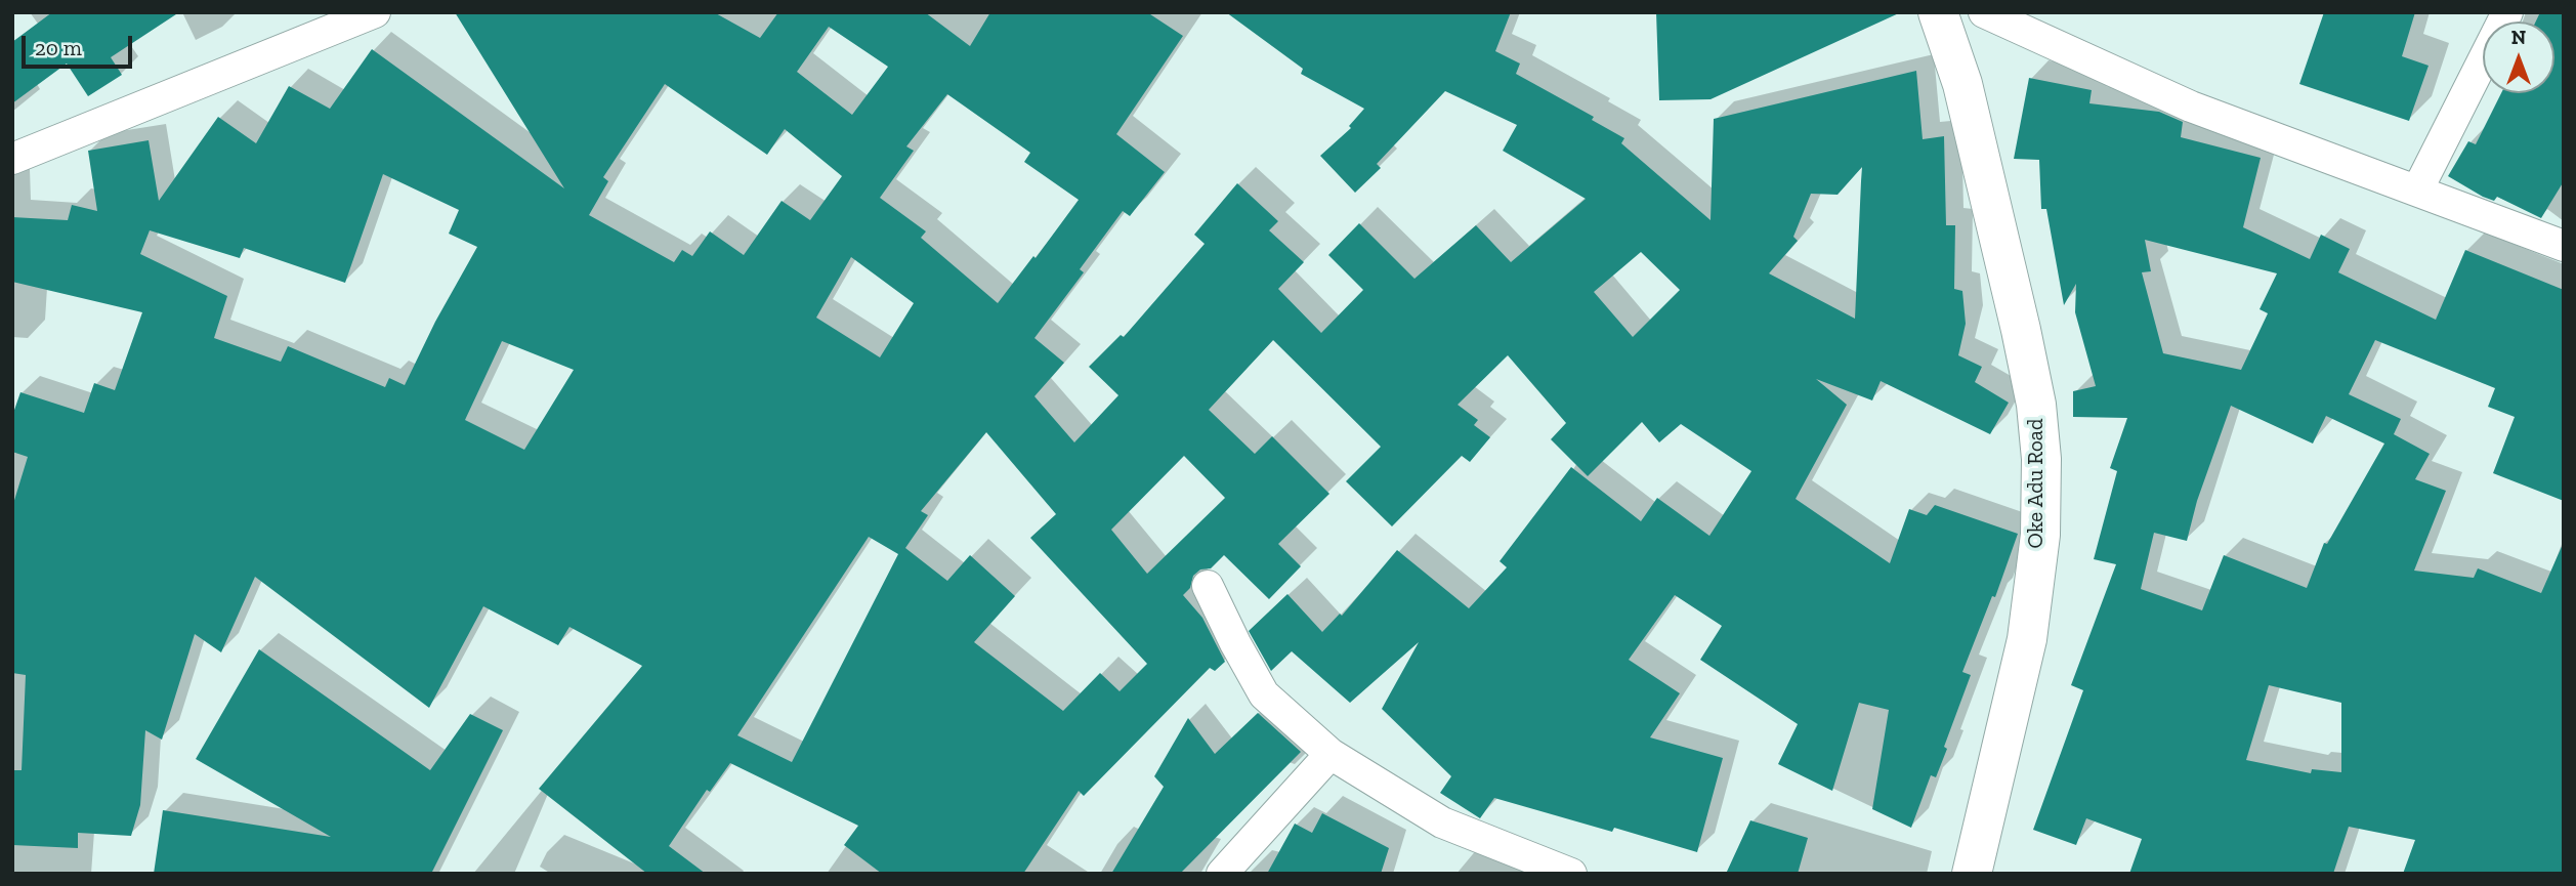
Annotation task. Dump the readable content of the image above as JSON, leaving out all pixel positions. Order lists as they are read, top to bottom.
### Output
{
  "streets": {
    "street": ["Oke Adu Road"]
  },
  "scale_bar": "20 m",
  "north": "top"
}
